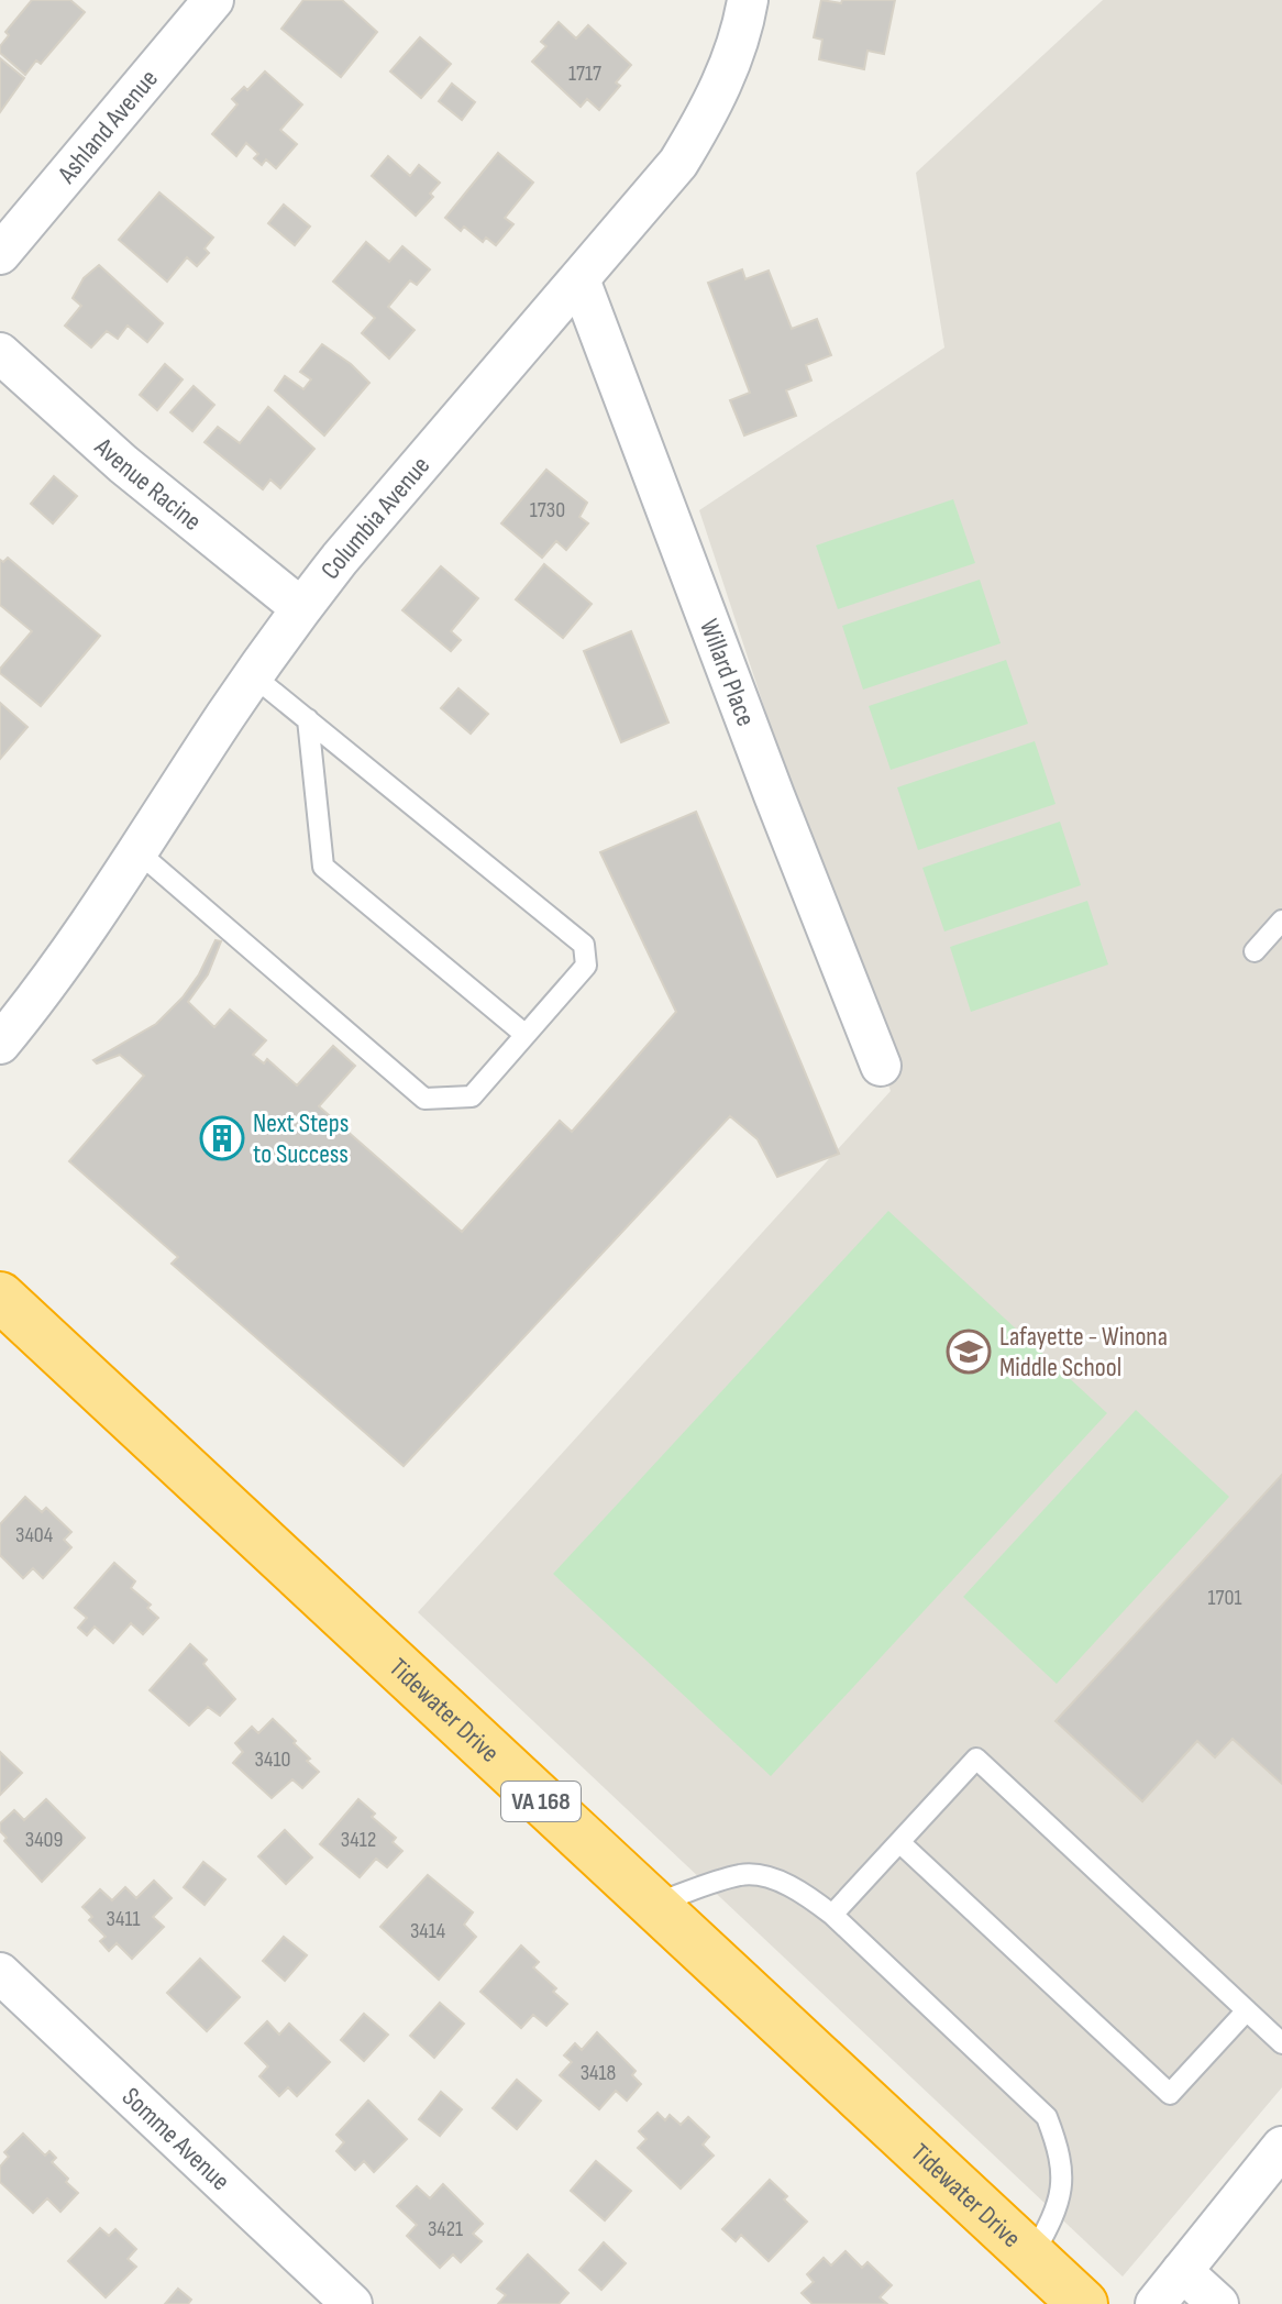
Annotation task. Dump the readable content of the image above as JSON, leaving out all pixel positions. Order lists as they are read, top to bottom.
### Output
{
  "streets": {
    "highway": ["Tidewater Drive", "VA 168"],
    "street": [
      "Ashland Avenue",
      "Avenue Racine",
      "Columbia Avenue",
      "Willard Place",
      "Somme Avenue"
    ]
  },
  "crossings": [
    ["Avenue Racine", "Columbia Avenue"],
    ["Columbia Avenue", "Willard Place"]
  ],
  "places": {
    "building": ["Next Steps to Success"],
    "school or university": ["Lafayette - Winona Middle School"]
  },
  "house_numbers": [
    "1717",
    "1730",
    "3404",
    "1701",
    "3410",
    "3409",
    "3412",
    "3411",
    "3414",
    "3418",
    "3421"
  ]
}
